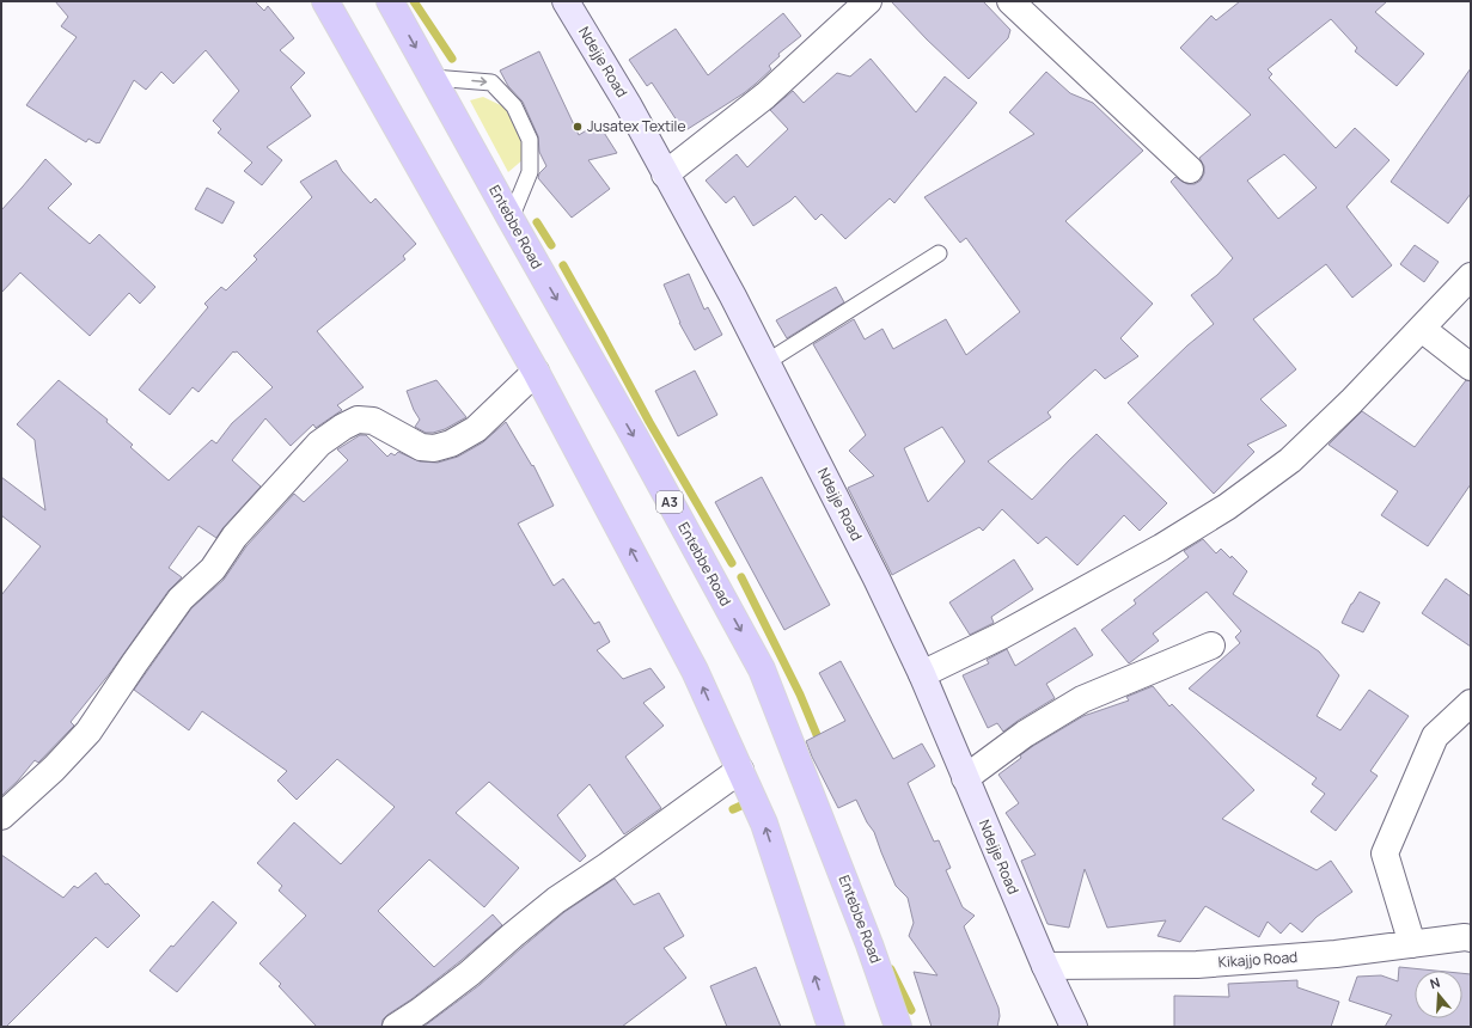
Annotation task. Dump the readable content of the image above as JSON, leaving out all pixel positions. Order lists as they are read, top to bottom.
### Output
{
  "streets": {
    "main road": ["Entebbe Road", "A3"],
    "street": ["Ndejje Road", "Kikajjo Road"]
  },
  "crossings": [
    ["Ndejje Road", "Kikajjo Road"]
  ],
  "places": ["Jusatex Textile"],
  "north": "top"
}
